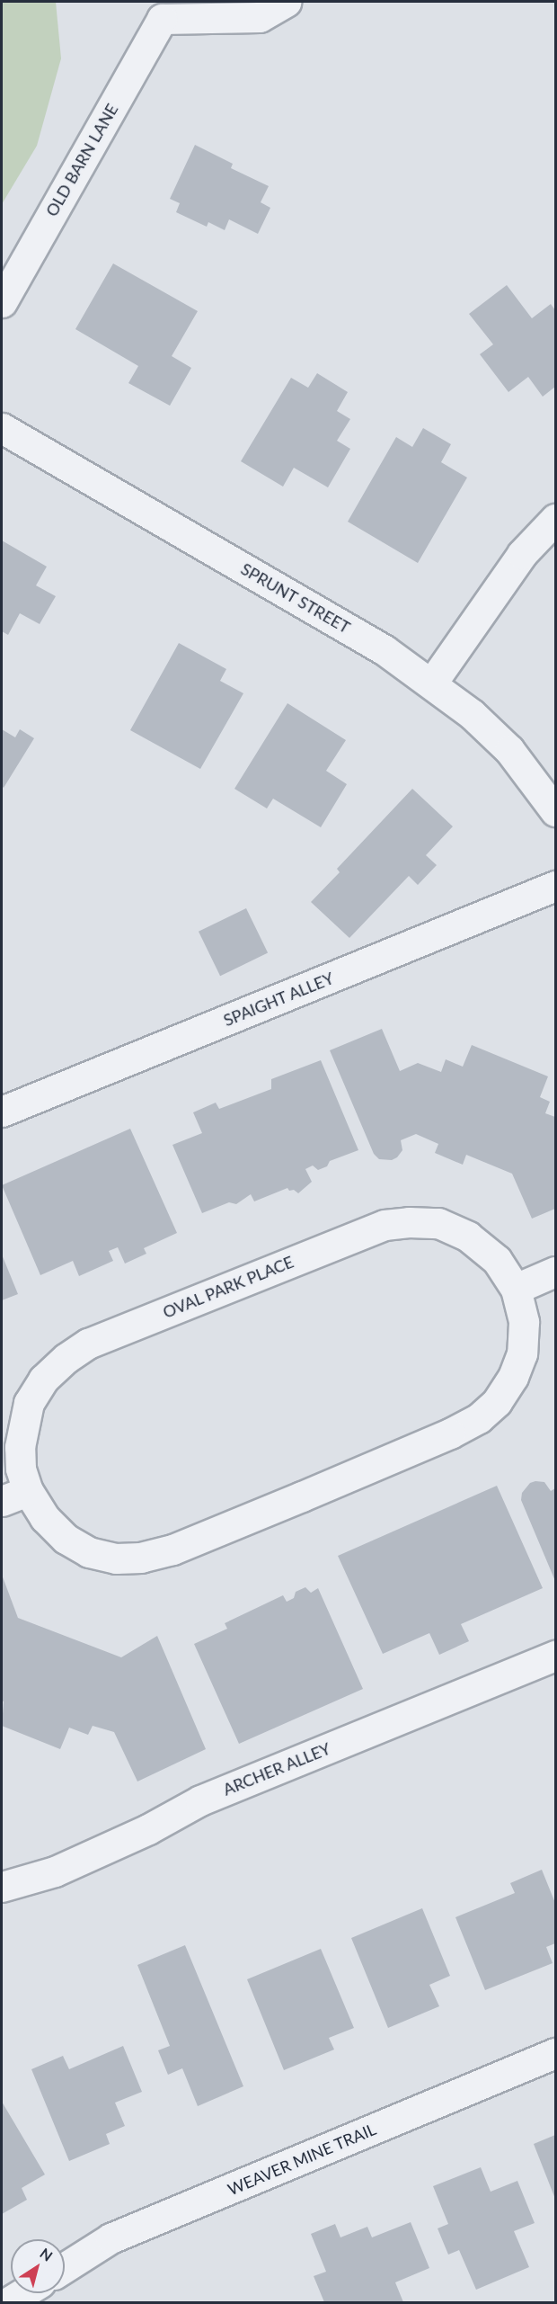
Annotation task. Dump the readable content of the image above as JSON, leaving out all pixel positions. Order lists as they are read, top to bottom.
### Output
{
  "streets": {
    "street": [
      "OLD BARN LANE",
      "SPRUNT STREET",
      "SPAIGHT ALLEY",
      "OVAL PARK PLACE",
      "ARCHER ALLEY",
      "WEAVER MINE TRAIL"
    ]
  },
  "north": "top right"
}
